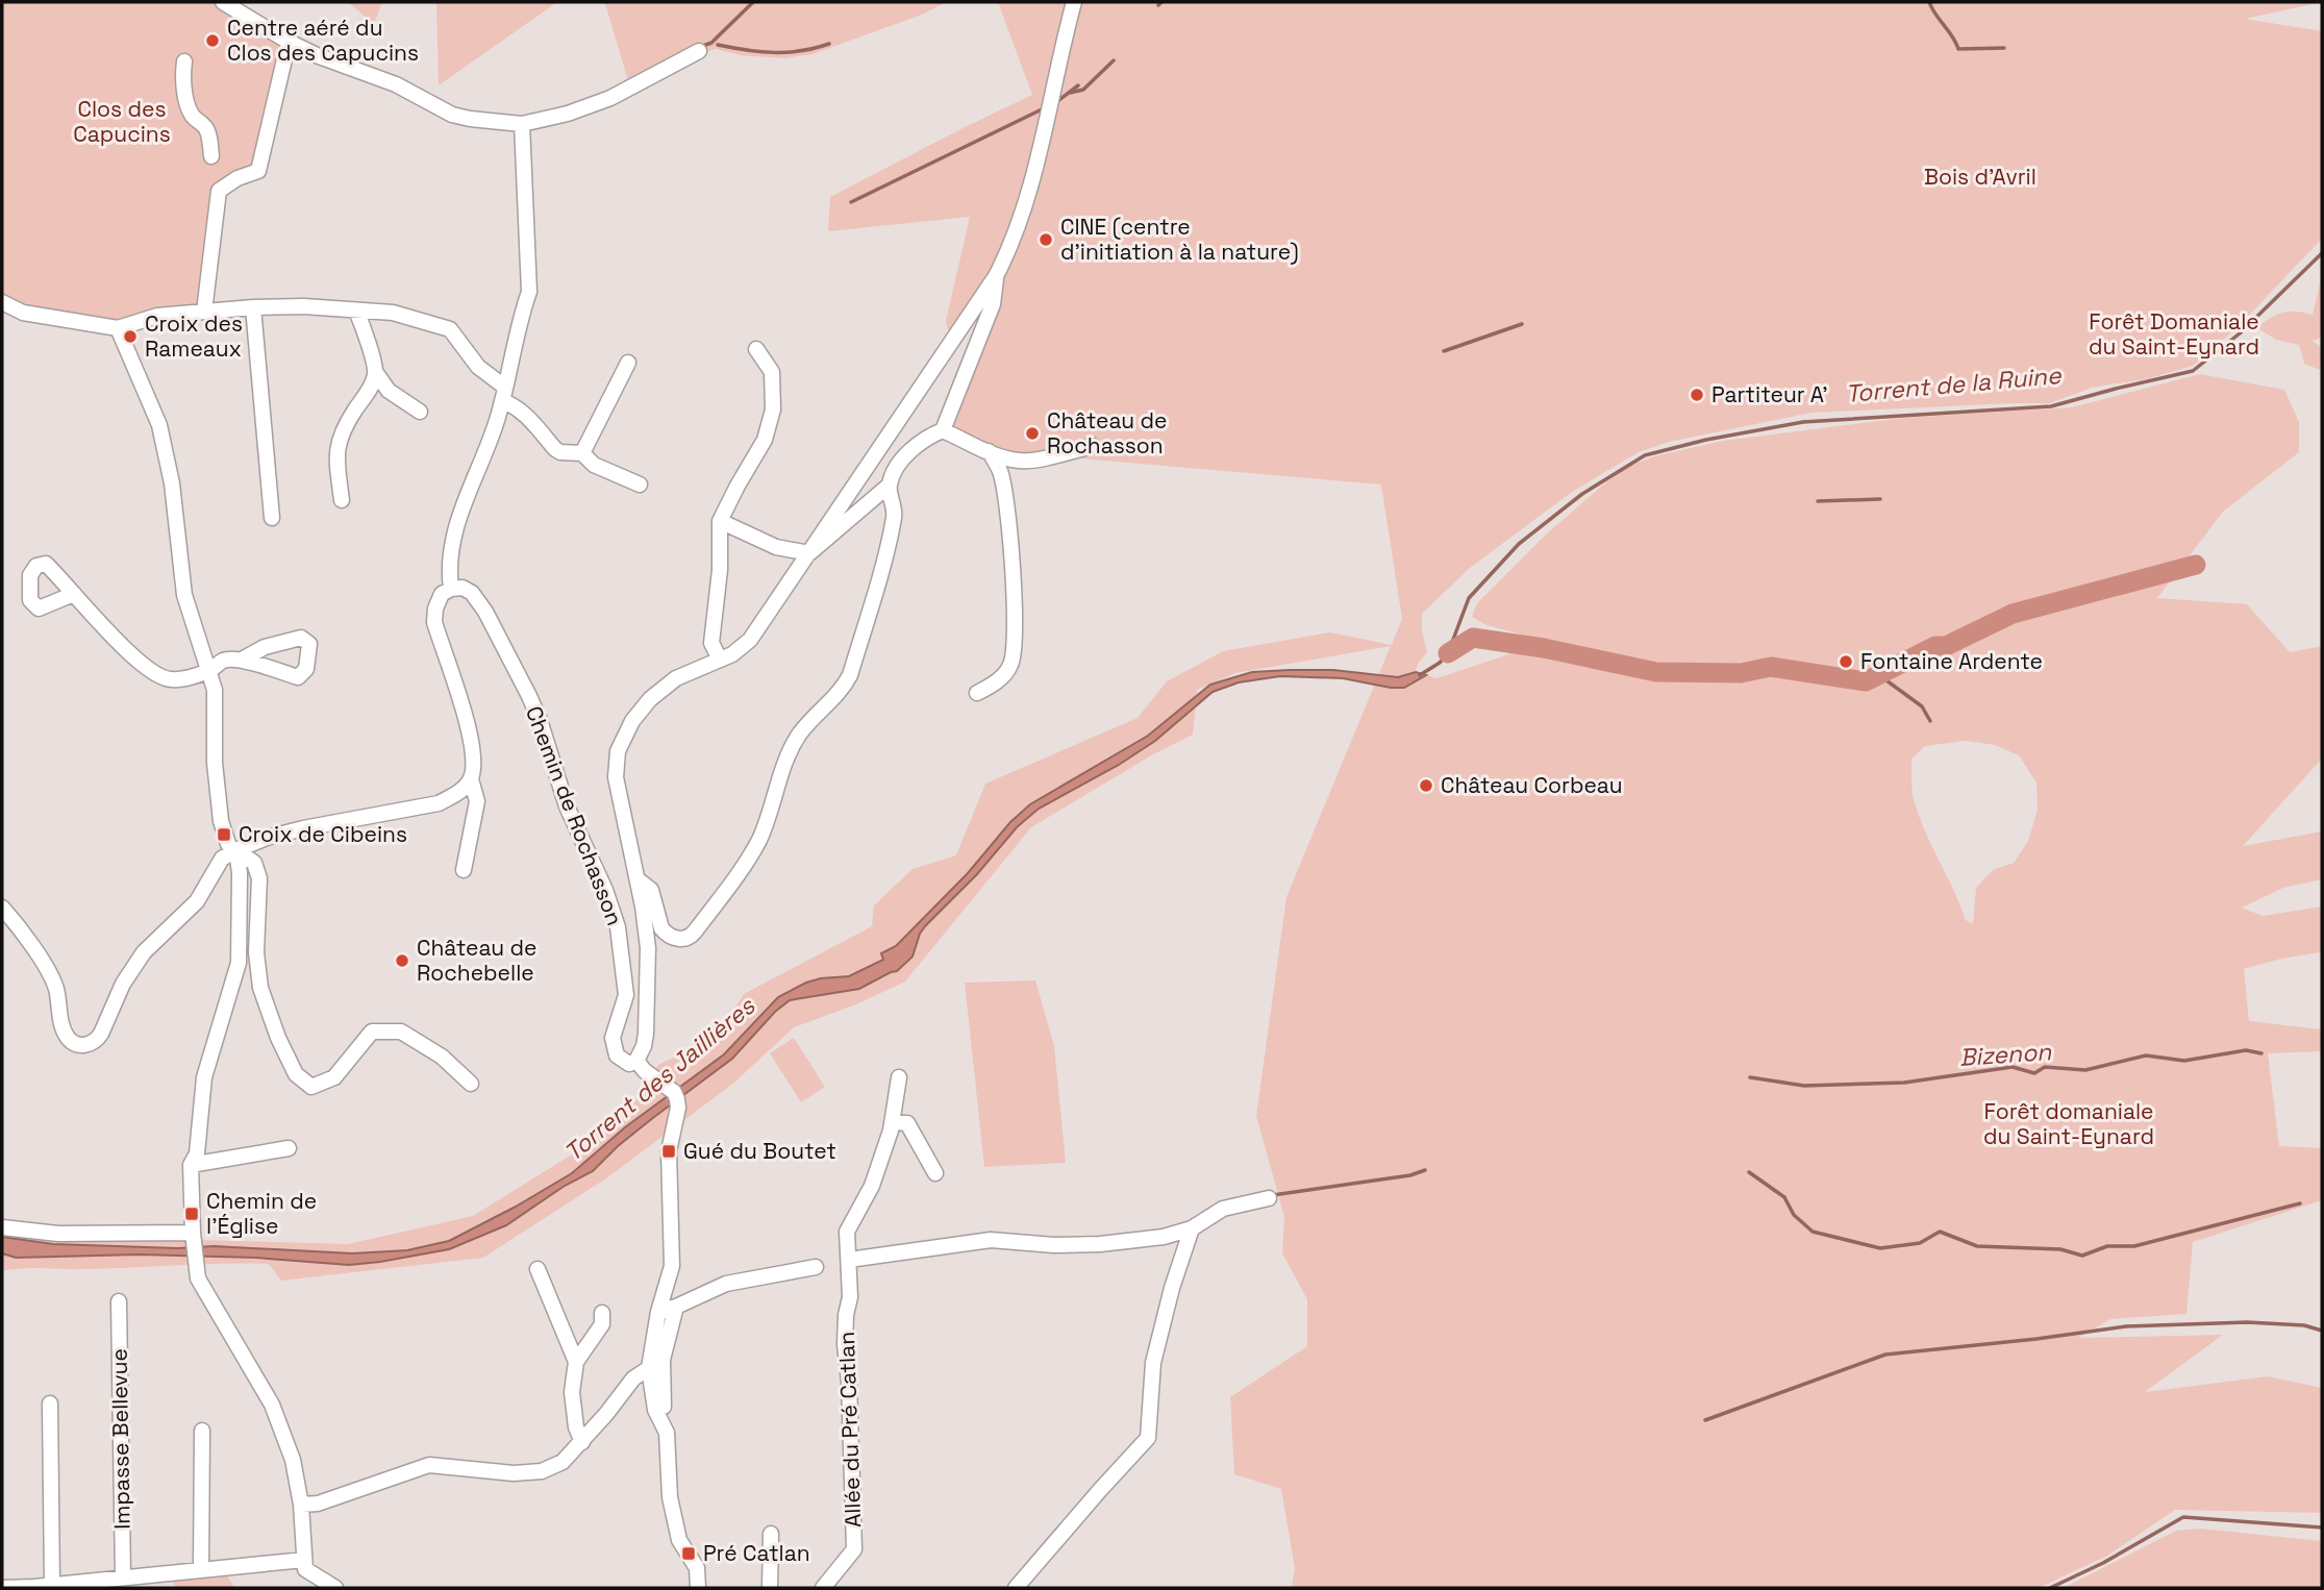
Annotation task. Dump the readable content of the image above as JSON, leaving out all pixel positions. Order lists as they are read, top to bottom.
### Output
{
  "streets": {
    "street": ["Chemin de Rochasson", "Allée du Pré Catlan", "Impasse Bellevue"]
  },
  "water": ["Torrent de la Ruine", "Bizenon", "Torrent des Jaillières"],
  "parks": [
    "Clos des Capucins",
    "Bois d'Avril",
    "Forêt Domaniale du Saint-Eynard",
    "Forêt domaniale du Saint-Eynard"
  ],
  "places": {
    "other": [
      "Centre aéré du Clos des Capucins",
      "CINE (centre d'initiation à la nature)",
      "Croix des Rameaux",
      "Partiteur A'",
      "Château de Rochasson",
      "Fontaine Ardente",
      "Château Corbeau",
      "Château de Rochebelle"
    ],
    "transit": [
      "Croix de Cibeins",
      "Gué du Boutet",
      "Chemin de l'Église",
      "Pré Catlan"
    ]
  }
}
